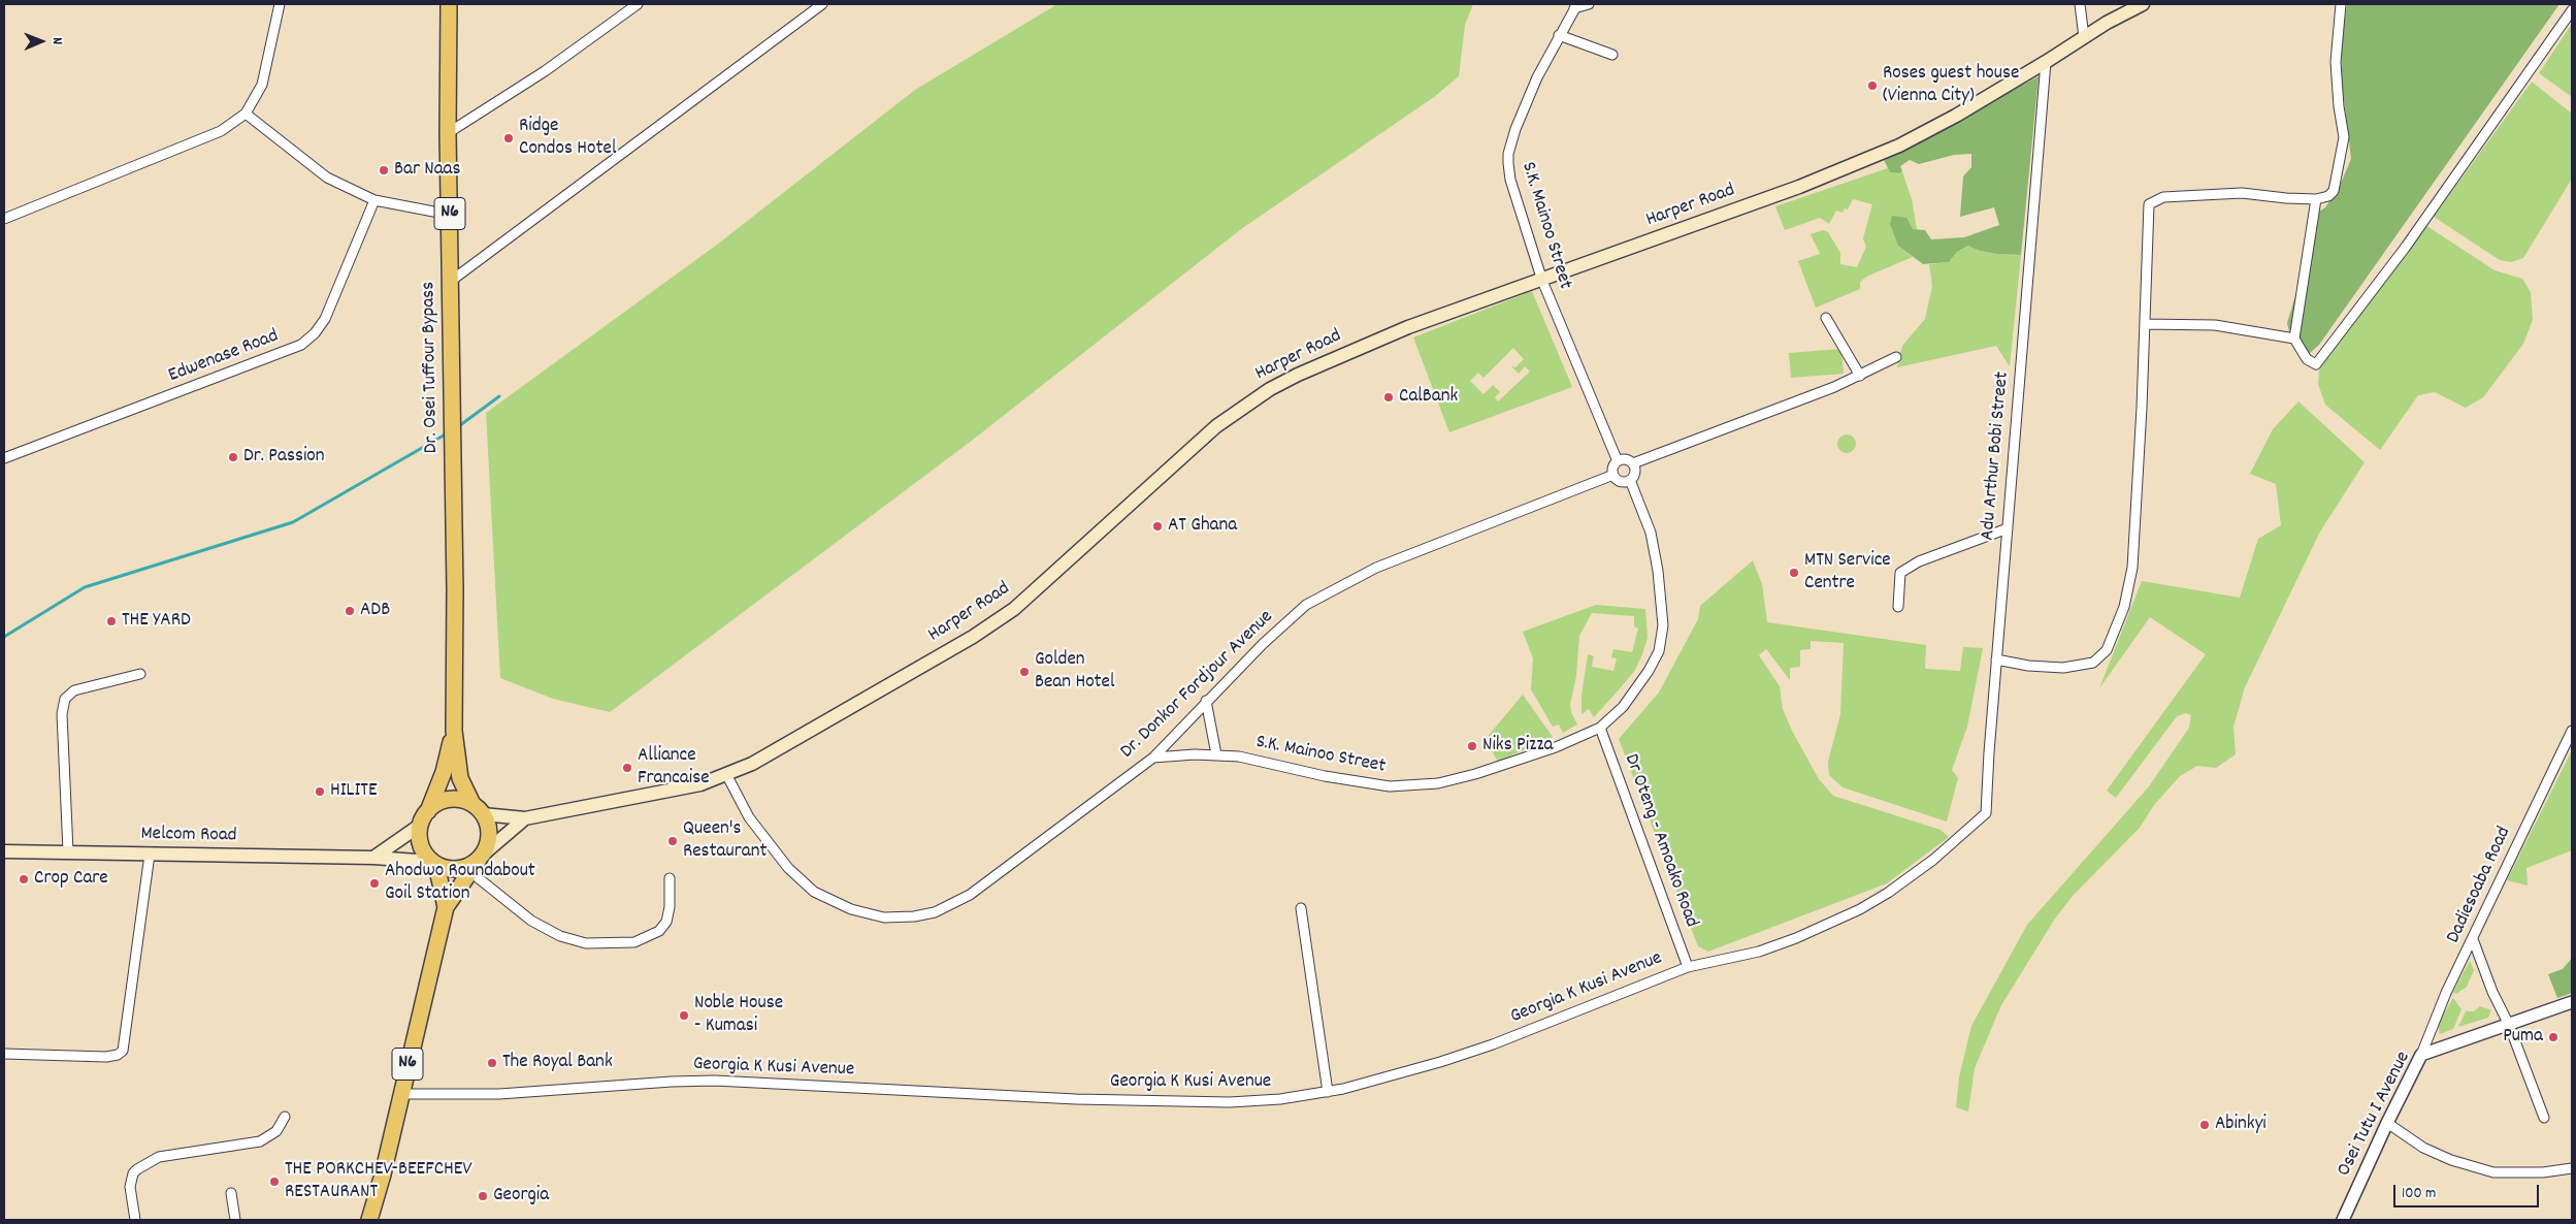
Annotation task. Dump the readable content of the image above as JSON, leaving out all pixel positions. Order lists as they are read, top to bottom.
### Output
{
  "streets": {
    "highway": ["N6", "Dr. Osei Tuffour Bypass"],
    "main road": ["Harper Road", "Melcom Road"],
    "street": [
      "S.K. Mainoo Street",
      "Edwenase Road",
      "Adu Arthur Bobi Street",
      "Dr. Donkor Fordjour Avenue",
      "Dr Oteng - Amoako Road",
      "Dadiesoaba Road",
      "Georgia K Kusi Avenue",
      "Osei Tutu I Avenue"
    ]
  },
  "crossings": [
    ["Harper Road", "N6"],
    ["Harper Road", "S.K. Mainoo Street"],
    ["Harper Road", "Dr. Osei Tuffour Bypass"],
    ["Harper Road", "Adu Arthur Bobi Street"],
    ["Harper Road", "Dr. Donkor Fordjour Avenue"],
    ["Harper Road", "Melcom Road"],
    ["N6", "Dr. Osei Tuffour Bypass"],
    ["N6", "Melcom Road"],
    ["N6", "Georgia K Kusi Avenue"],
    ["S.K. Mainoo Street", "Dr. Donkor Fordjour Avenue"],
    ["S.K. Mainoo Street", "Dr Oteng - Amoako Road"],
    ["Dr. Osei Tuffour Bypass", "Melcom Road"],
    ["Adu Arthur Bobi Street", "Georgia K Kusi Avenue"],
    ["Dr Oteng - Amoako Road", "Georgia K Kusi Avenue"],
    ["Dadiesoaba Road", "Osei Tutu I Avenue"]
  ],
  "places": [
    "Roses guest house (Vienna City)",
    "Ridge Condos Hotel",
    "Bar Naas",
    "CalBank",
    "Dr. Passion",
    "AT Ghana",
    "MTN Service Centre",
    "ADB",
    "THE YARD",
    "Golden Bean Hotel",
    "Niks Pizza",
    "Alliance Francaise",
    "HILITE",
    "Queen's Restaurant",
    "Crop Care",
    "Ahodwo Roundabout Goil Station",
    "Noble House - Kumasi",
    "Puma",
    "The Royal Bank",
    "Abinkyi",
    "THE PORKCHEV-BEEFCHEV RESTAURANT",
    "Georgia"
  ],
  "scale_bar": "100 m",
  "north": "right"
}
